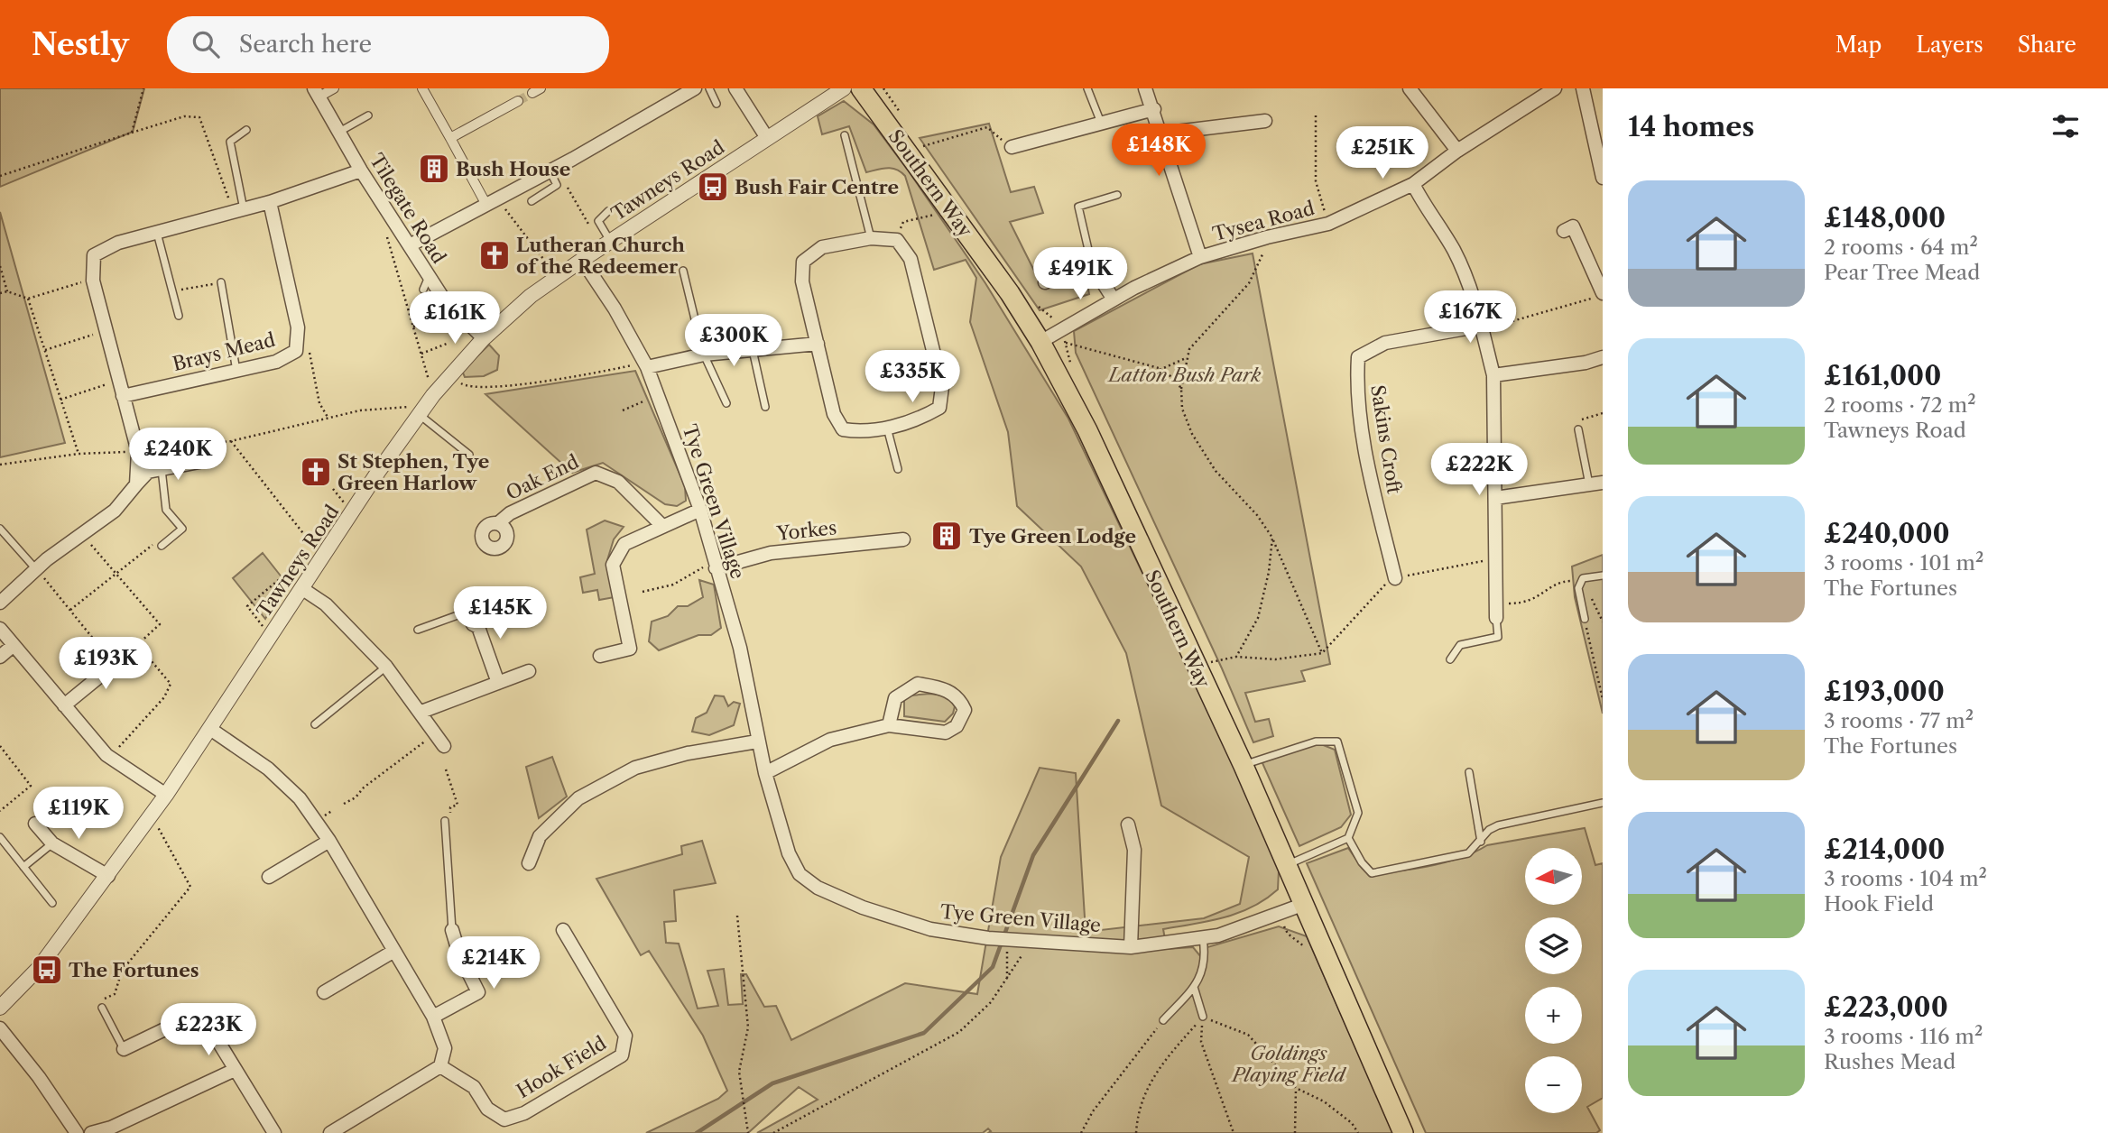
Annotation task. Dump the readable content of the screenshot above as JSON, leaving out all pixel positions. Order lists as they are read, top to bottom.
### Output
{
  "streets": {
    "main road": ["Southern Way"],
    "street": [
      "Tawneys Road",
      "Tilegate Road",
      "Tysea Road",
      "Brays Mead",
      "Sakins Croft",
      "Oak End",
      "Tye Green Village",
      "Yorkes",
      "Hook Field"
    ]
  },
  "crossings": [
    ["Tawneys Road", "Tilegate Road"],
    ["Tawneys Road", "Tye Green Village"],
    ["Southern Way", "Tysea Road"],
    ["Southern Way", "Tye Green Village"],
    ["Tye Green Village", "Yorkes"]
  ],
  "parks": ["Latton Bush Park", "Goldings Playing Field"],
  "places": {
    "building": ["Bush House", "Tye Green Lodge"],
    "bus stop": ["Bush Fair Centre", "The Fortunes"],
    "church": ["Lutheran Church of the Redeemer", "St Stephen, Tye Green Harlow"]
  },
  "north": "left",
  "page": {
    "header": "Nestly",
    "search": "Search here",
    "nav": ["Map", "Layers", "Share"],
    "heading": "14 homes",
    "price": [
      "£148K",
      "£251K",
      "£491K",
      "£167K",
      "£161K",
      "£300K",
      "£335K",
      "£240K",
      "£222K",
      "£145K",
      "£193K",
      "£119K",
      "£214K",
      "£223K"
    ],
    "list": [
      {
        "name": "£148,000",
        "note": "2 rooms · 64 m² · Pear Tree Mead"
      },
      {
        "name": "£161,000",
        "note": "2 rooms · 72 m² · Tawneys Road"
      },
      {
        "name": "£240,000",
        "note": "3 rooms · 101 m² · The Fortunes"
      },
      {
        "name": "£193,000",
        "note": "3 rooms · 77 m² · The Fortunes"
      },
      {
        "name": "£214,000",
        "note": "3 rooms · 104 m² · Hook Field"
      },
      {
        "name": "£223,000",
        "note": "3 rooms · 116 m² · Rushes Mead"
      }
    ],
    "map_buttons": ["+", "−"]
  }
}
